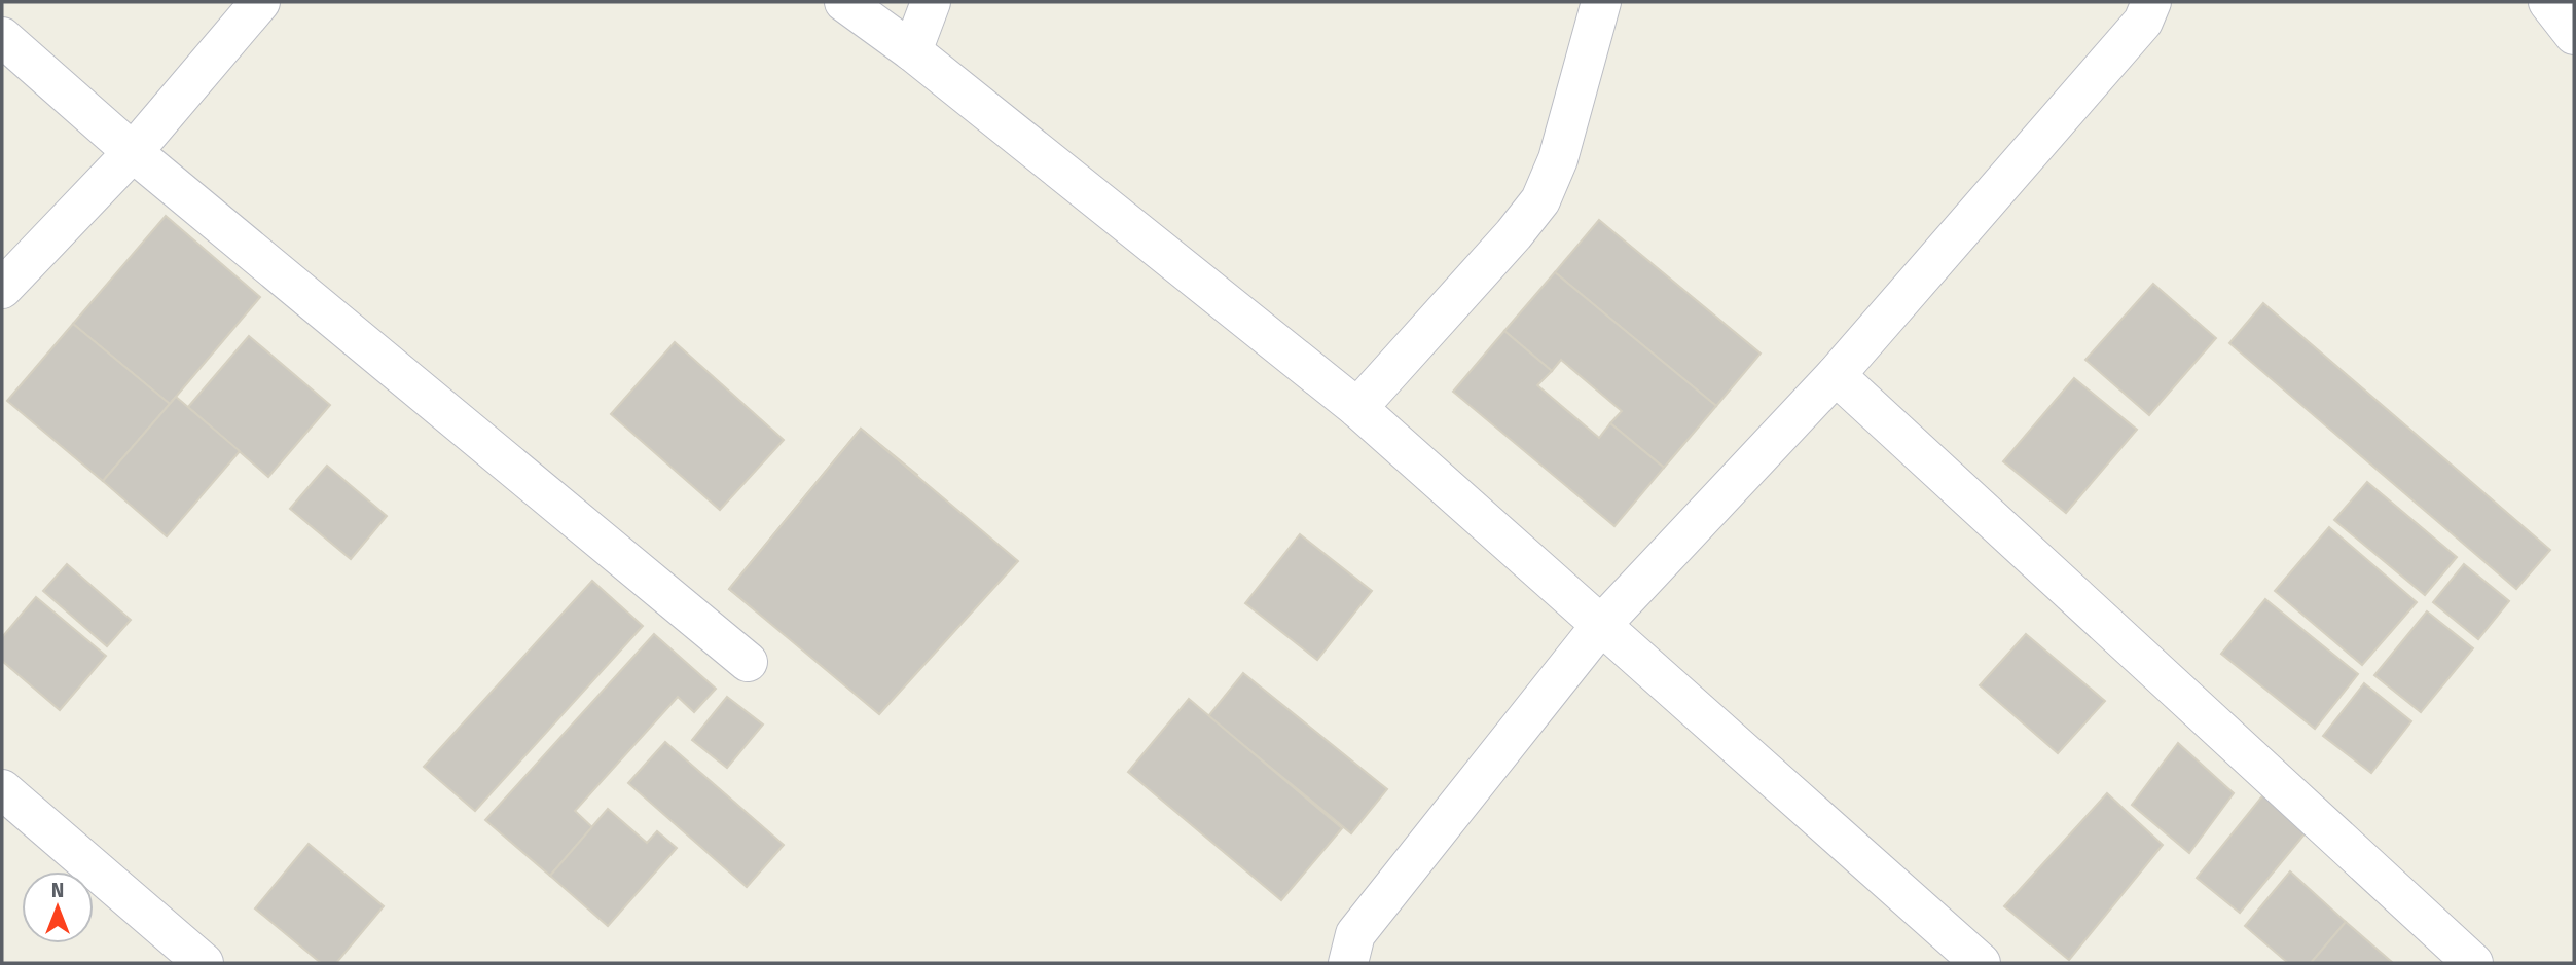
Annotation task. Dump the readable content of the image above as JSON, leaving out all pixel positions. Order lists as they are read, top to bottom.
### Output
{
  "north": "top"
}
